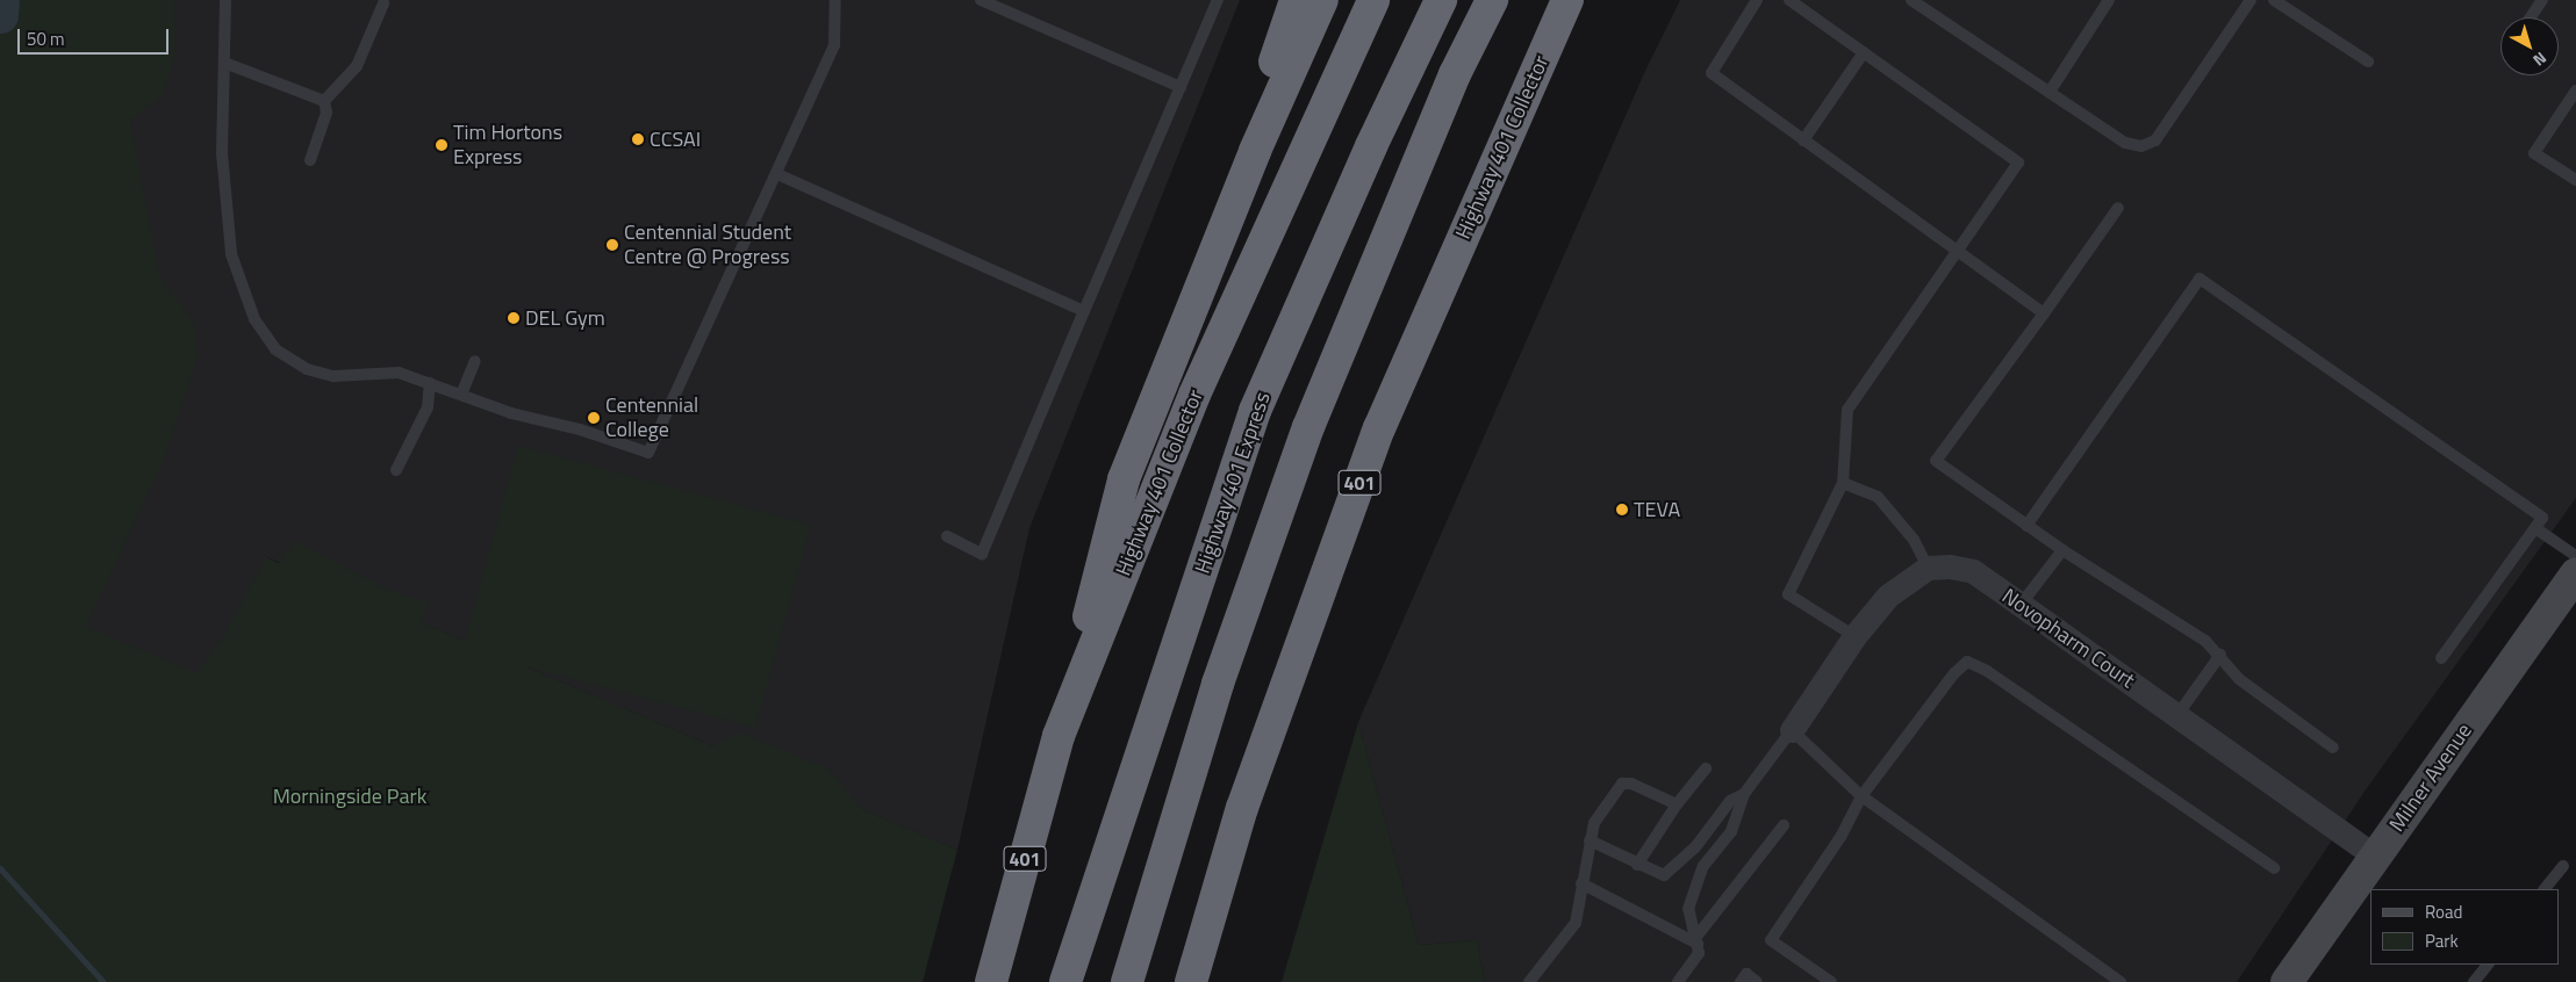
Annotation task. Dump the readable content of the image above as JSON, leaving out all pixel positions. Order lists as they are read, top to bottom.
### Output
{
  "streets": {
    "highway": ["Highway 401 Collector", "Highway 401 Express", "401"],
    "main road": ["Milner Avenue"],
    "street": ["Novopharm Court"]
  },
  "crossings": [
    ["Novopharm Court", "Milner Avenue"]
  ],
  "parks": ["Morningside Park"],
  "places": [
    "CCSAI",
    "Tim Hortons Express",
    "Centennial Student Centre @ Progress",
    "DEL Gym",
    "Centennial College",
    "TEVA"
  ],
  "legend": ["Road", "Park"],
  "scale_bar": "50 m",
  "north": "bottom right"
}
